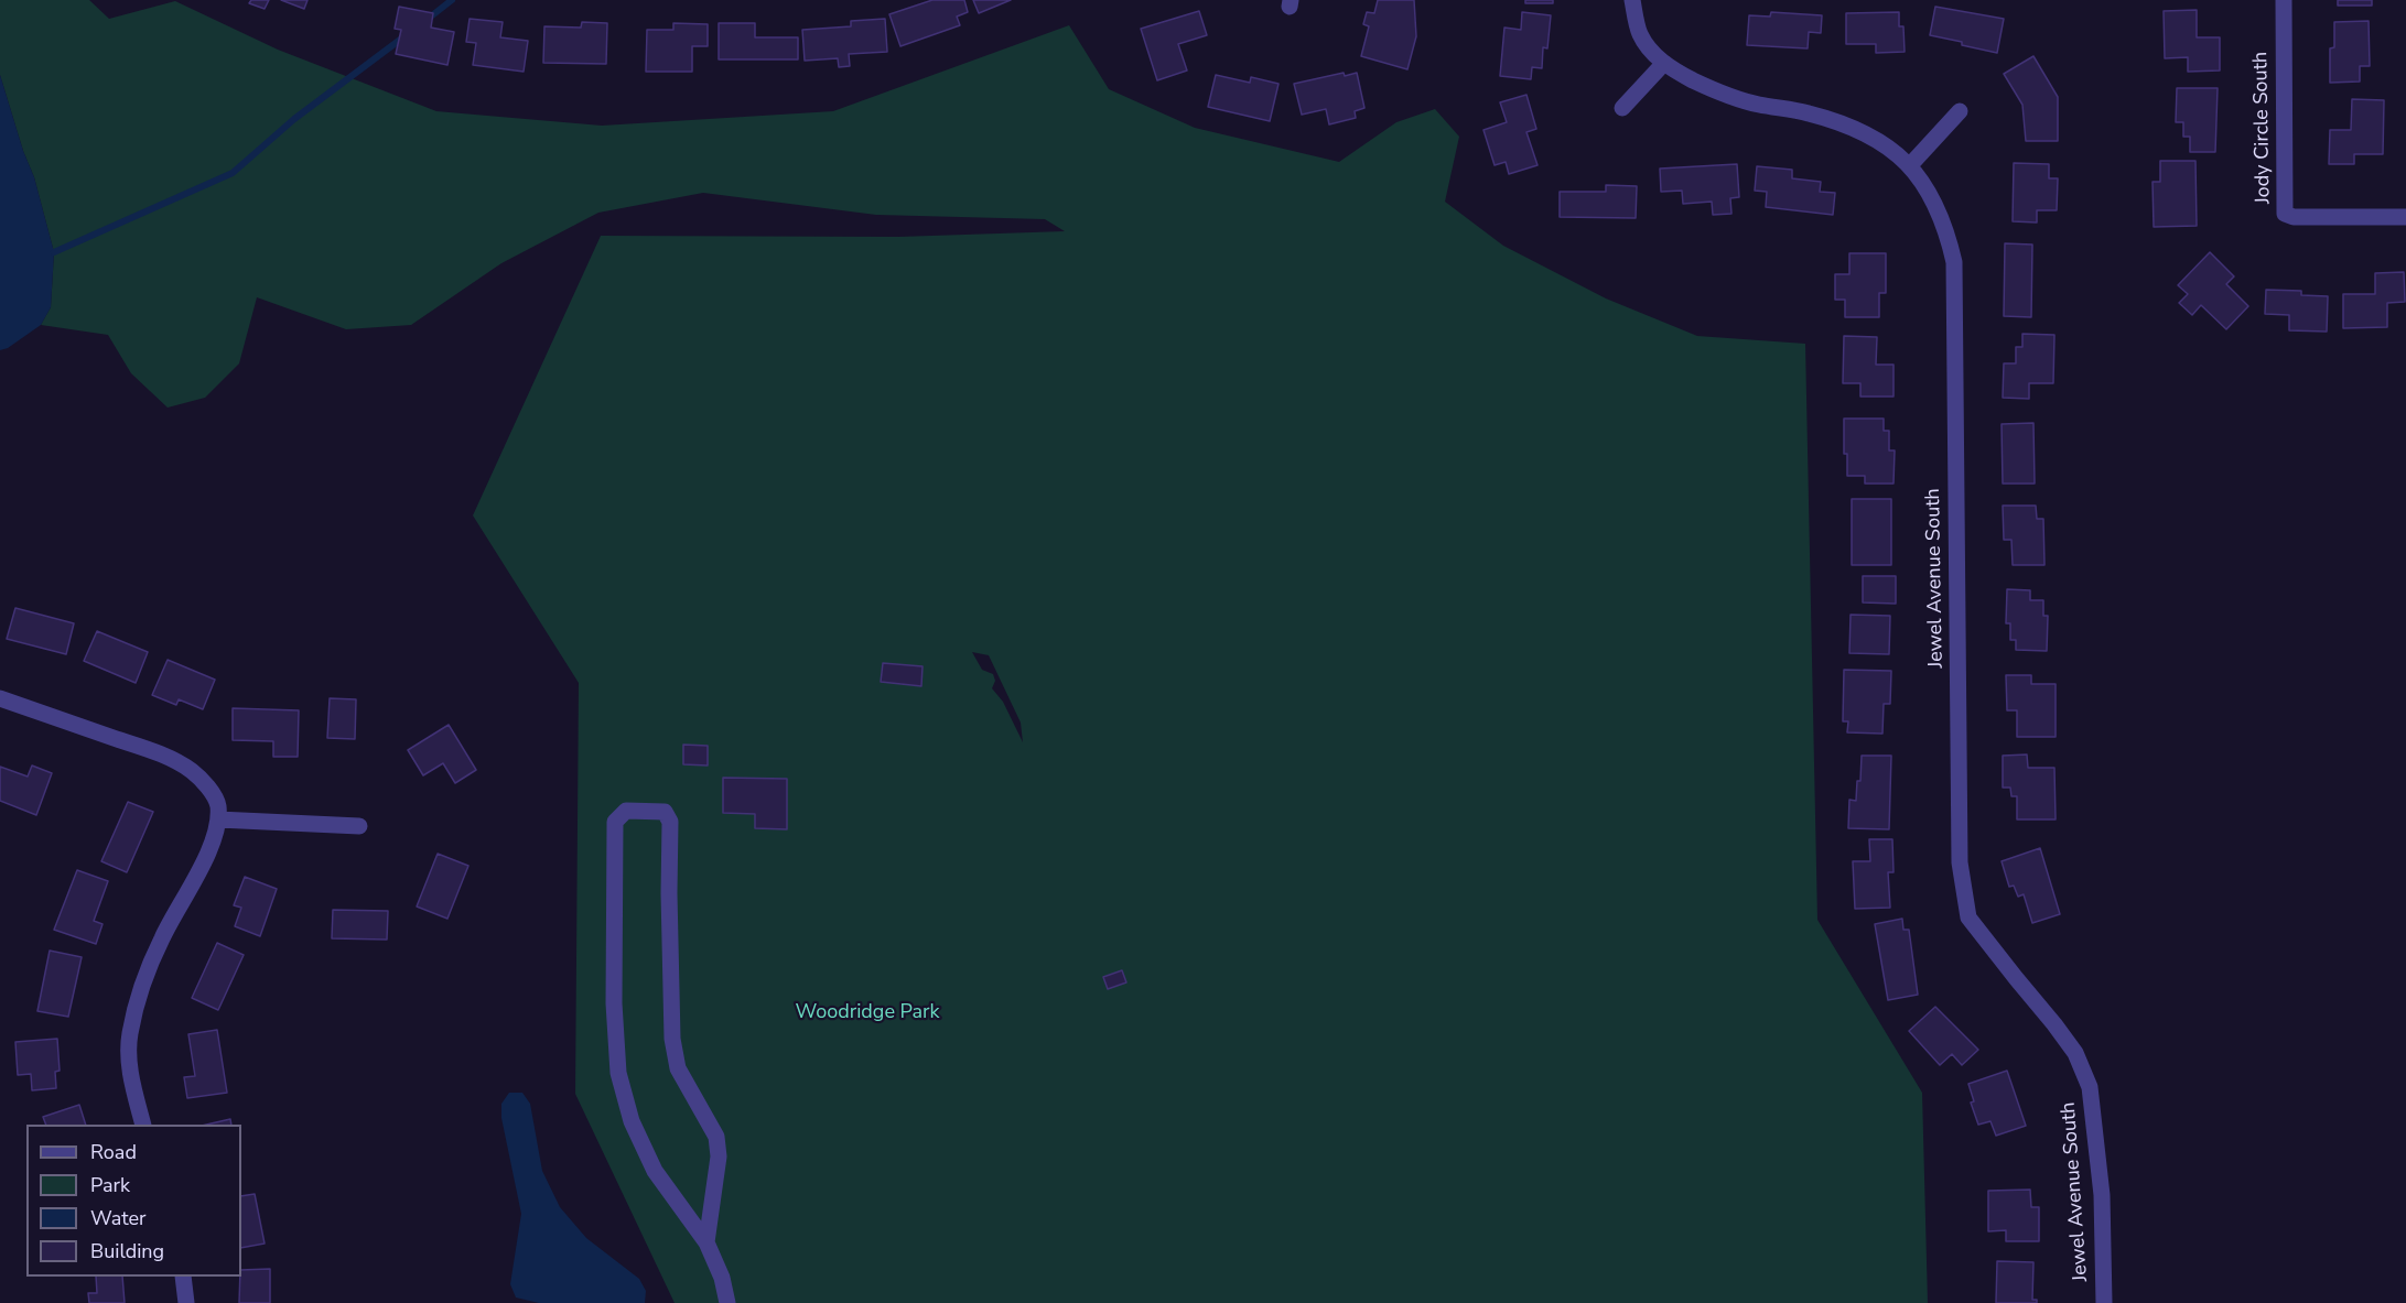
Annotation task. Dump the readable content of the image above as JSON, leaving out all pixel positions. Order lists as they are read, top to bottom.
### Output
{
  "streets": {
    "street": ["Jody Circle South", "Jewel Avenue South"]
  },
  "parks": ["Woodridge Park"],
  "legend": [
    "Road",
    "Park",
    "Water",
    "Building"
  ]
}
